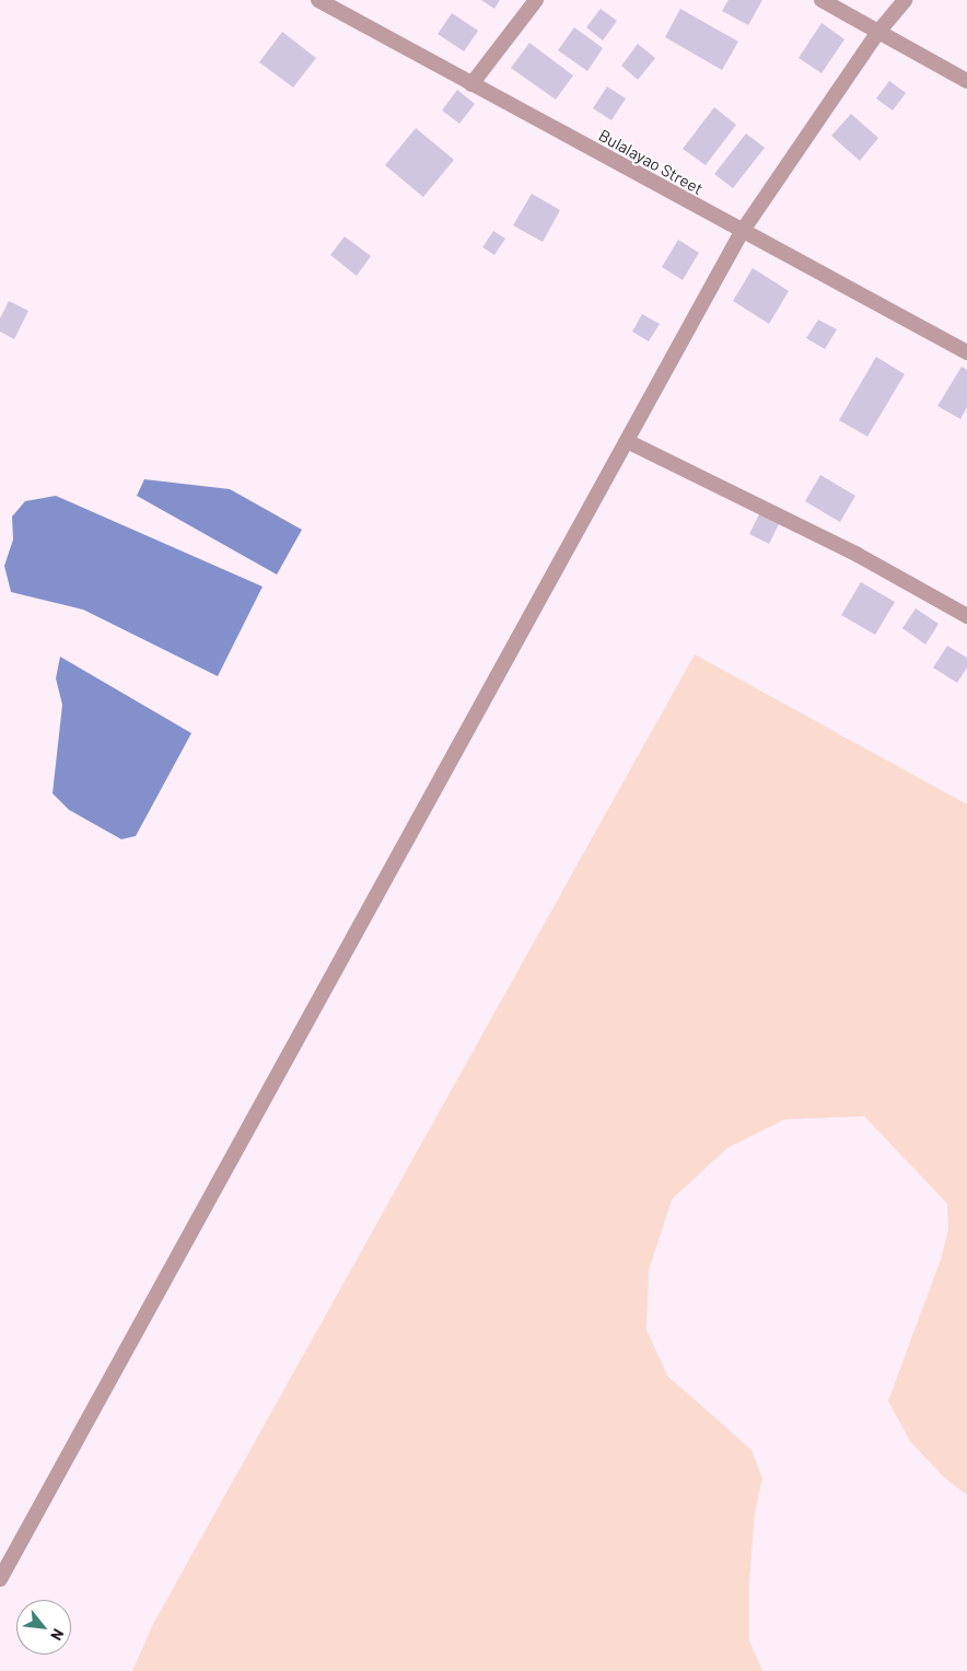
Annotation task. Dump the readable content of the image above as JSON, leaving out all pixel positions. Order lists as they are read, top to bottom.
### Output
{
  "streets": {
    "street": ["Bulalayao Street"]
  },
  "north": "bottom right"
}
